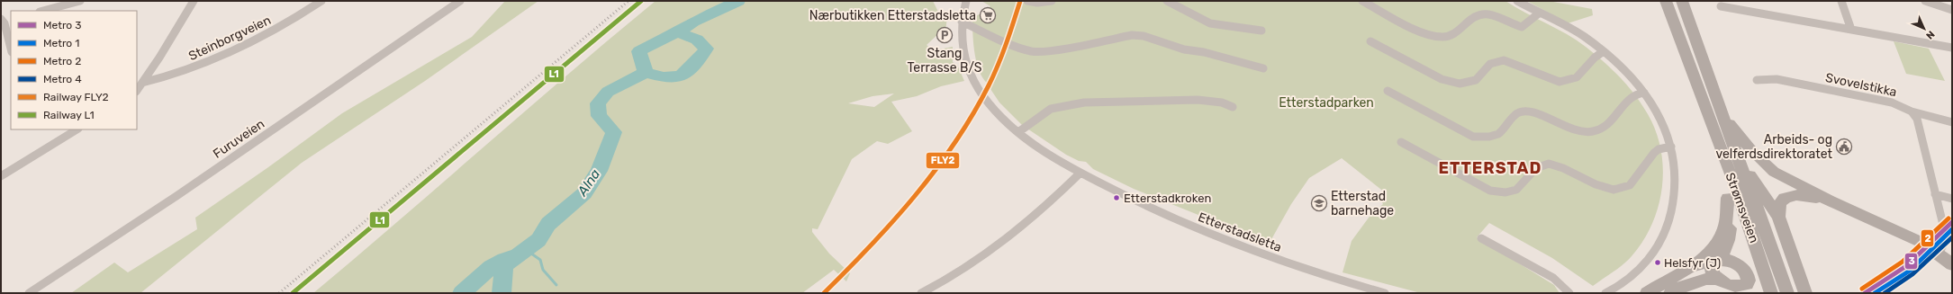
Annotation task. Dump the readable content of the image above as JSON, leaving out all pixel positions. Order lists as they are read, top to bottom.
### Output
{
  "streets": {
    "highway": ["Strømsveien"],
    "street": [
      "Steinborgveien",
      "Svovelstikka",
      "Furuveien",
      "Etterstadsletta"
    ]
  },
  "districts": ["ETTERSTAD"],
  "water": ["Alna"],
  "parks": ["Etterstadparken"],
  "places": {
    "supermarket": ["Nærbutikken Etterstadsletta"],
    "parking": ["Stang Terrasse B/S"],
    "public building": ["Arbeids- og velferdsdirektoratet"],
    "other": ["Etterstadkroken", "Helsfyr (J)"],
    "school or university": ["Etterstad barnehage"]
  },
  "lines": [
    "rail line FLY2",
    "rail line L1",
    "metro line 2",
    "metro line 3",
    "metro line 1",
    "metro line 4"
  ],
  "legend": [
    "Metro 3",
    "Metro 1",
    "Metro 2",
    "Metro 4",
    "Railway FLY2",
    "Railway L1"
  ],
  "north": "bottom right"
}
